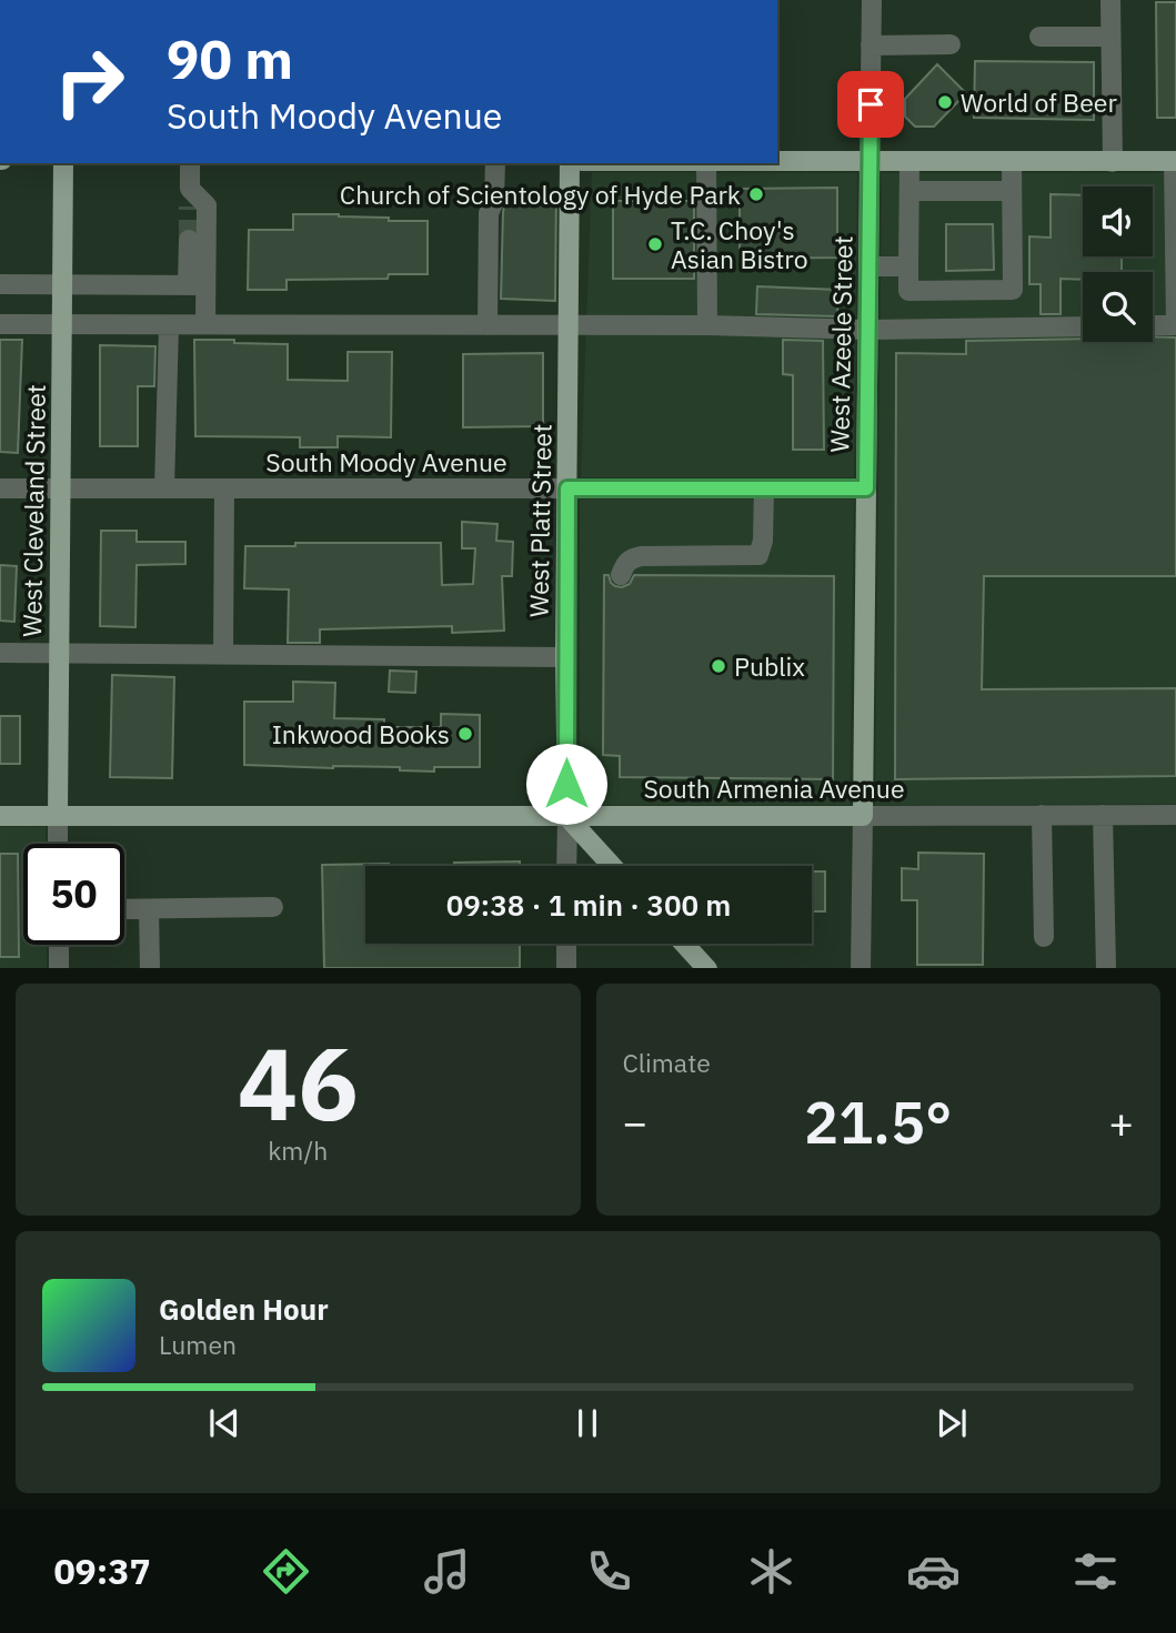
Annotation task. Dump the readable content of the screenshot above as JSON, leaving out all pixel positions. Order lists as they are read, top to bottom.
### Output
{
  "streets": {
    "main road": [
      "West Azeele Street",
      "West Cleveland Street",
      "West Platt Street",
      "South Armenia Avenue"
    ],
    "street": ["South Moody Avenue"]
  },
  "crossings": [
    ["West Azeele Street", "South Moody Avenue"],
    ["West Azeele Street", "South Armenia Avenue"],
    ["South Moody Avenue", "West Cleveland Street"],
    ["South Moody Avenue", "West Platt Street"],
    ["West Cleveland Street", "South Armenia Avenue"],
    ["West Platt Street", "South Armenia Avenue"]
  ],
  "places": [
    "World of Beer",
    "Church of Scientology of Hyde Park",
    "T.C. Choy's Asian Bistro",
    "Publix",
    "Inkwood Books"
  ],
  "page": {
    "turn": ["90 m", "South Moody Avenue"],
    "limit": "50",
    "trip": "09:38 · 1 min · 300 m",
    "tile": [
      ["46", "km/h"],
      "Climate"
    ],
    "heat": ["−", "21.5°", "+"],
    "song": ["Golden Hour", "Lumen"],
    "tabs": "09:37"
  }
}
